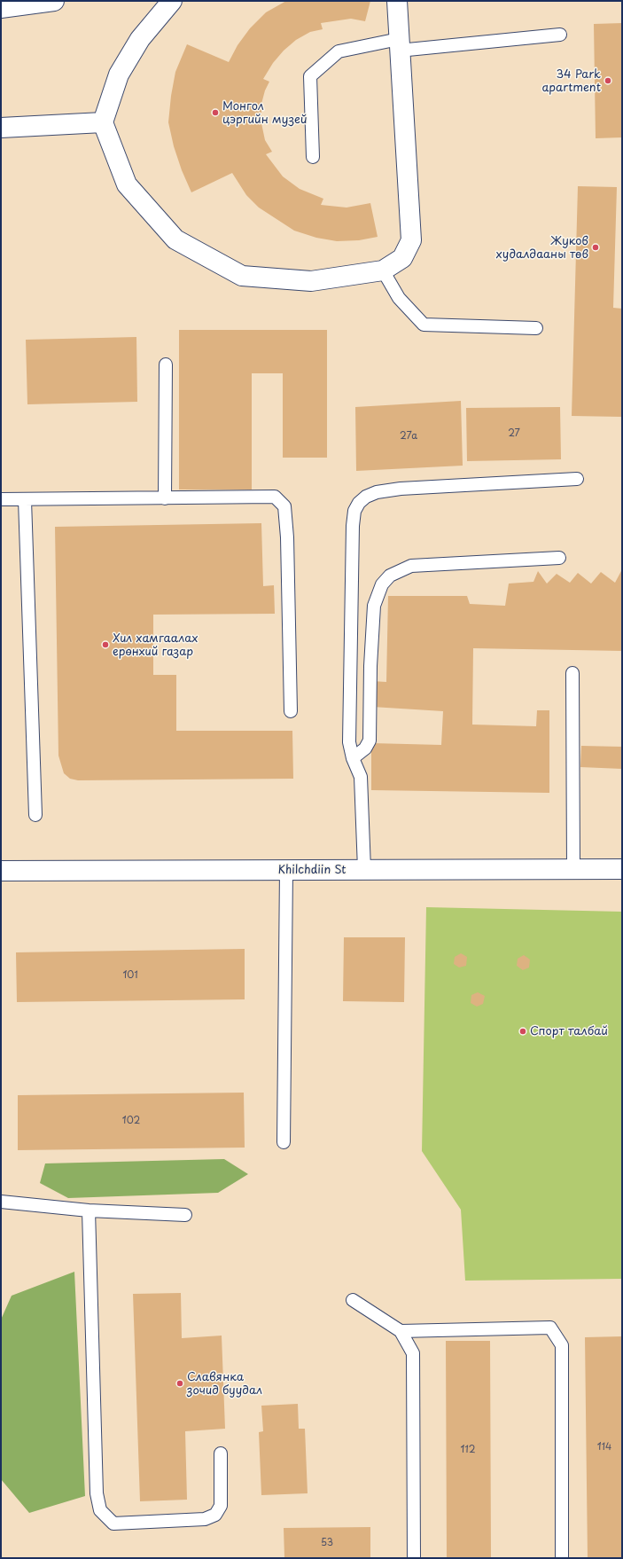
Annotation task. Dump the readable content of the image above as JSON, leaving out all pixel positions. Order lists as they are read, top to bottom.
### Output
{
  "streets": {
    "street": ["Khilchdiin St"]
  },
  "places": [
    "34 Park apartment",
    "Монгол цэргийн музей",
    "Жуков худалдааны төв",
    "Хил хамгаалах ерөнхий газар",
    "Спорт талбай",
    "Славянка зочид буудал"
  ],
  "house_numbers": [
    "27",
    "27a",
    "101",
    "102",
    "114",
    "112",
    "53"
  ]
}
